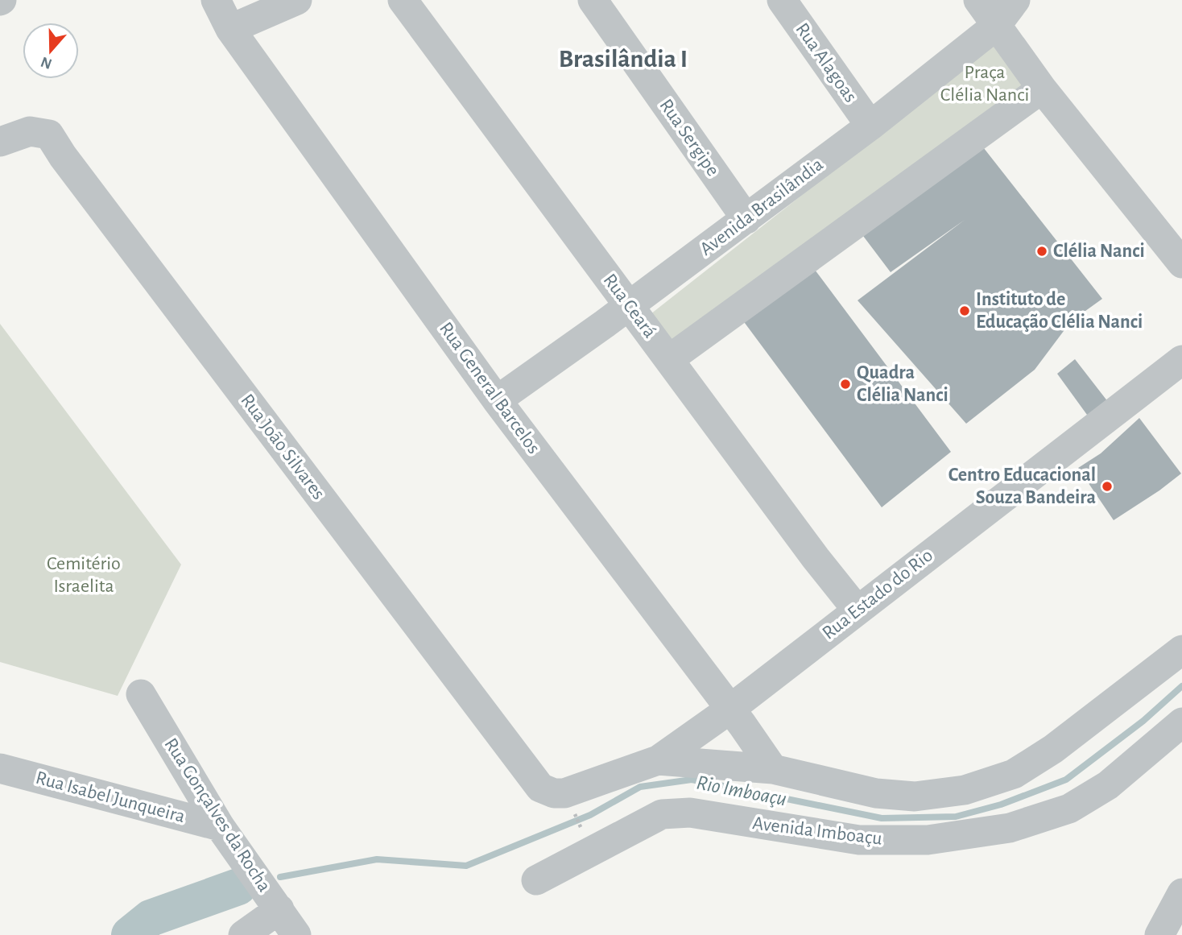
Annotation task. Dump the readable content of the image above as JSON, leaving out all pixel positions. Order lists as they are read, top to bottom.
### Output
{
  "streets": {
    "street": [
      "Rua Alagoas",
      "Rua Sergipe",
      "Avenida Brasilândia",
      "Rua Ceará",
      "Rua General Barcelos",
      "Rua João Silvares",
      "Rua Estado do Rio",
      "Rua Isabel Junqueira",
      "Rua Gonçalves da Rocha",
      "Avenida Imboaçu"
    ]
  },
  "crossings": [
    ["Rua Alagoas", "Avenida Brasilândia"],
    ["Rua Sergipe", "Avenida Brasilândia"],
    ["Avenida Brasilândia", "Rua Ceará"],
    ["Avenida Brasilândia", "Rua General Barcelos"],
    ["Rua Ceará", "Rua Estado do Rio"],
    ["Rua General Barcelos", "Rua Estado do Rio"],
    ["Rua João Silvares", "Rua Estado do Rio"],
    ["Rua Isabel Junqueira", "Rua Gonçalves da Rocha"]
  ],
  "districts": ["Brasilândia I"],
  "water": ["Rio Imboaçu"],
  "parks": ["Praça Clélia Nanci", "Cemitério Israelita"],
  "places": [
    "Clélia Nanci",
    "Instituto de Educação Clélia Nanci",
    "Quadra Clélia Nanci",
    "Centro Educacional Souza Bandeira"
  ],
  "north": "bottom"
}
